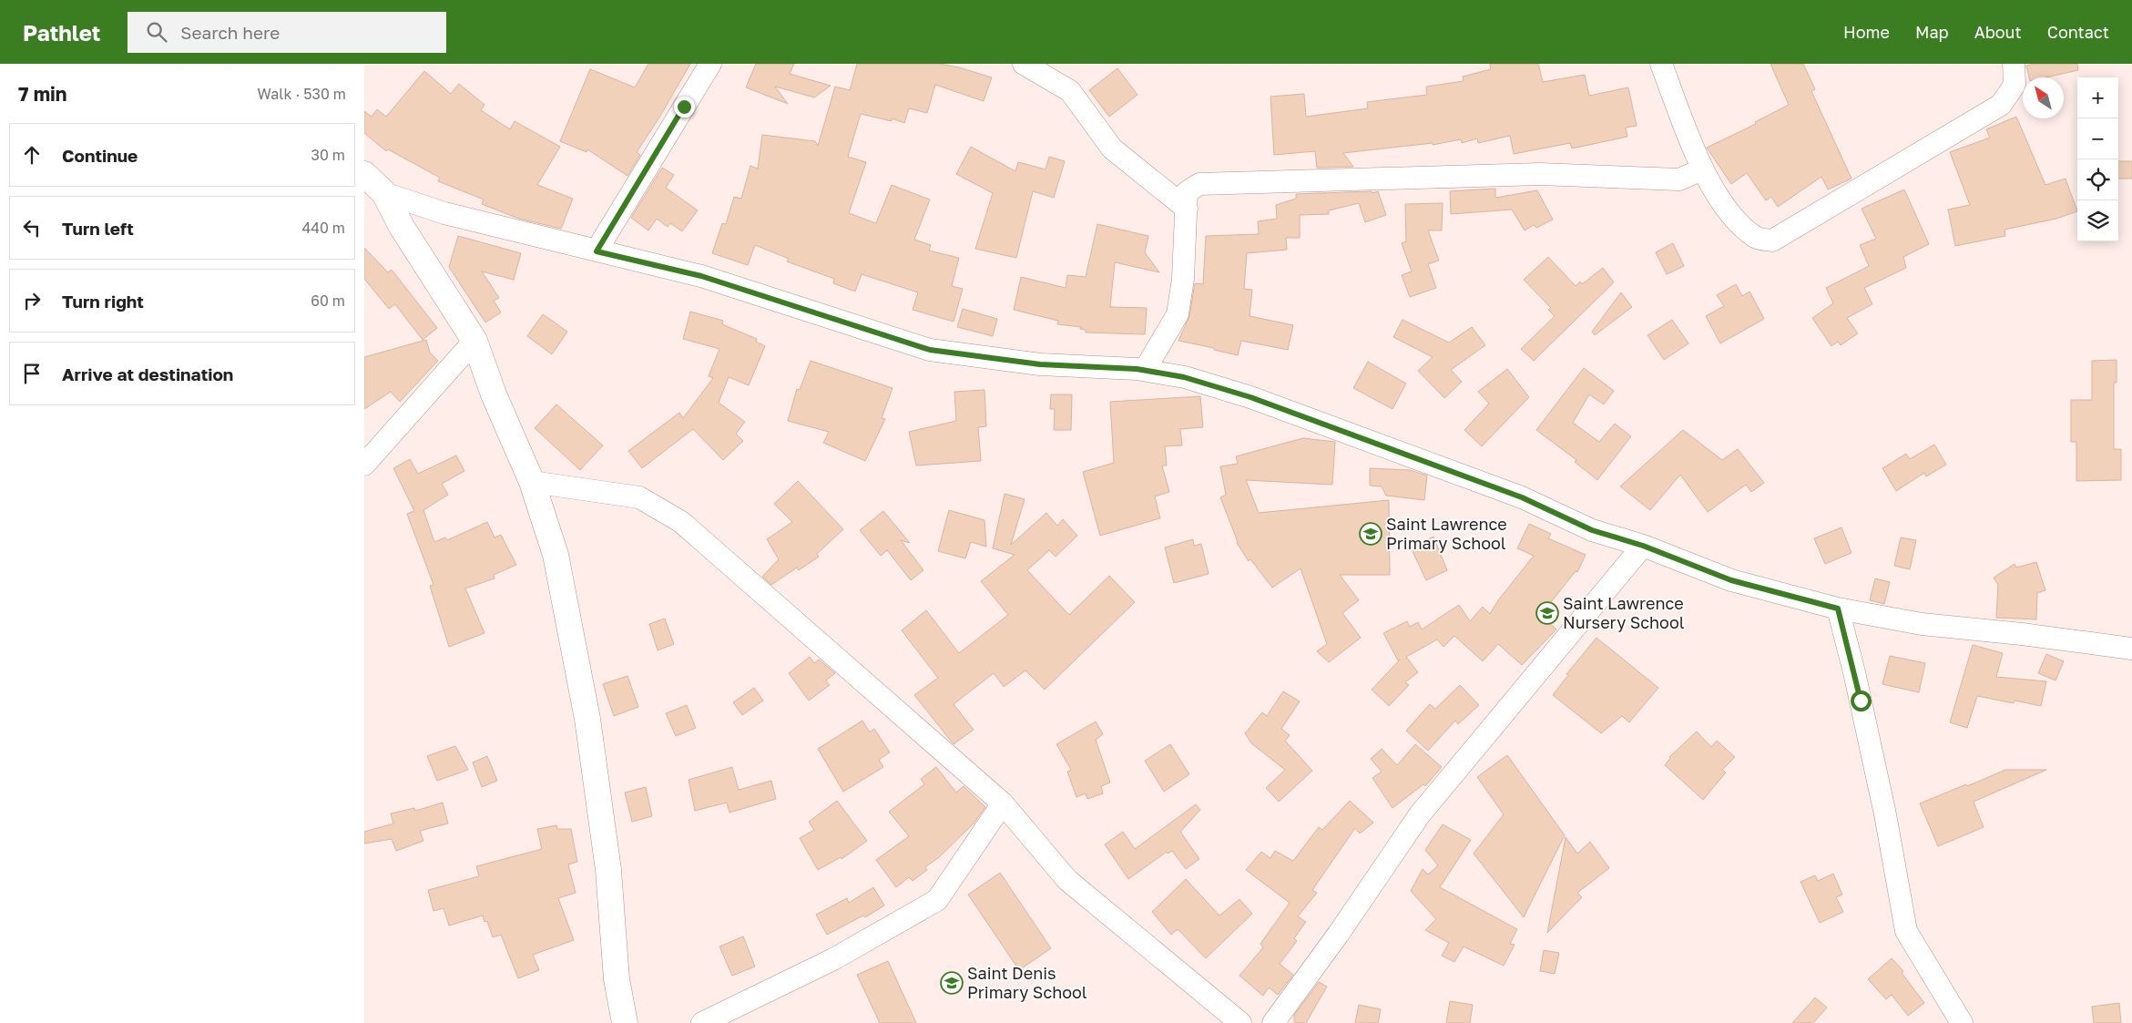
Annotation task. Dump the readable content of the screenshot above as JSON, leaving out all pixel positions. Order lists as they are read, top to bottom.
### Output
{
  "places": {
    "school or university": ["Saint Lawrence Primary School", "Saint Lawrence Nursery School", "Saint Denis Primary School"]
  },
  "north": "top left",
  "page": {
    "header": "Pathlet",
    "search": "Search here",
    "nav": [
      "Home",
      "Map",
      "About",
      "Contact"
    ],
    "heading": ["7 min", "Walk · 530 m"],
    "map_buttons": ["+", "−"],
    "list": [
      ["Continue", "30 m"],
      ["Turn left", "440 m"],
      ["Turn right", "60 m"],
      "Arrive at destination"
    ]
  }
}
